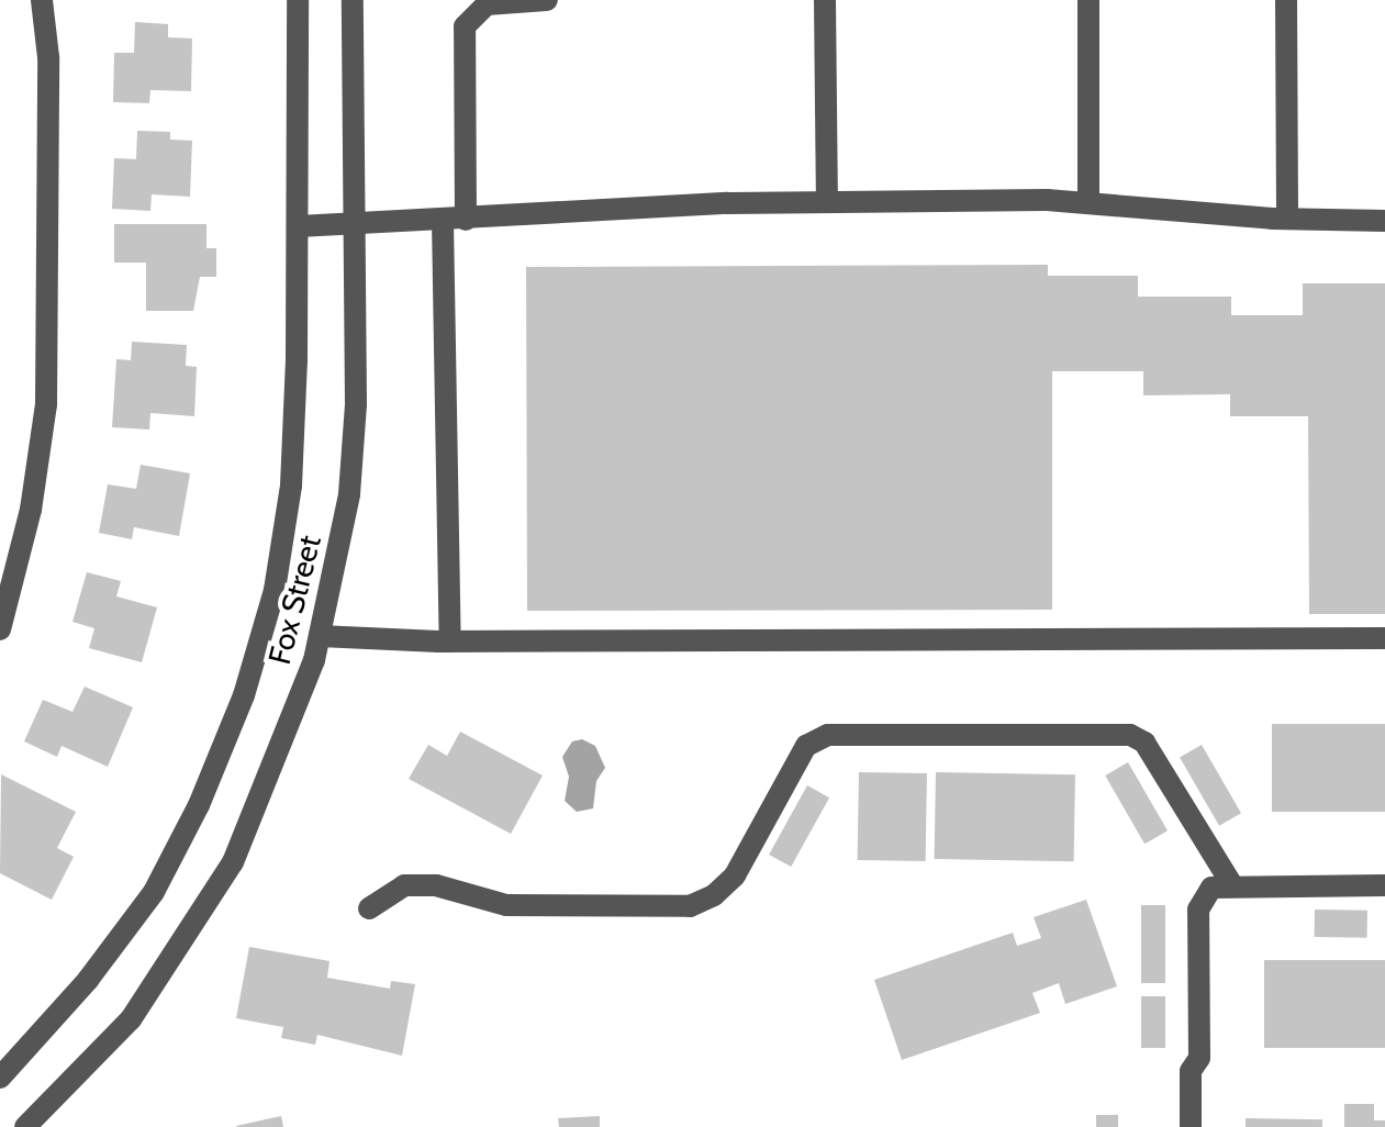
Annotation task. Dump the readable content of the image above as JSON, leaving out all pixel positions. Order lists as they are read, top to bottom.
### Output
{
  "streets": {
    "street": ["Fox Street"]
  }
}
